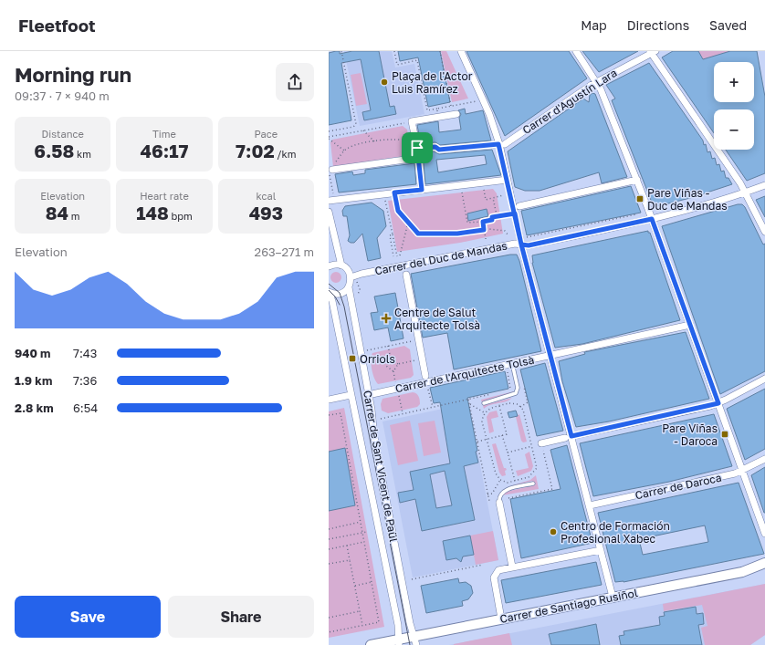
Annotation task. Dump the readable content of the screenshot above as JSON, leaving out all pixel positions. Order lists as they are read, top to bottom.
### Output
{
  "streets": {
    "street": [
      "Carrer d'Agustín Lara",
      "Carrer del Duc de Mandas",
      "Carrer de l'Arquitecte Tolsà",
      "Carrer de Sant Vicent de Paül",
      "Carrer de Daroca",
      "Carrer de Santiago Rusiñol"
    ]
  },
  "crossings": [
    ["Carrer de l'Arquitecte Tolsà", "Carrer de Sant Vicent de Paül"],
    ["Carrer de Sant Vicent de Paül", "Carrer de Santiago Rusiñol"]
  ],
  "places": {
    "other": ["Plaça de l'Actor Luis Ramírez", "Centro de Formación Profesional Xabec"],
    "transit": ["Pare Viñas - Duc de Mandas", "Orriols", "Pare Viñas - Daroca"],
    "health": ["Centre de Salut Arquitecte Tolsà"]
  },
  "page": {
    "header": "Fleetfoot",
    "nav": ["Map", "Directions", "Saved"],
    "heading": ["Morning run", "09:37 · 7 × 940 m"],
    "map_buttons": ["+", "−"],
    "stats": [
      ["Distance", "6.58 km"],
      ["Time", "46:17"],
      ["Pace", "7:02 /km"],
      ["Elevation", "84 m"],
      ["Heart rate", "148 bpm"],
      ["kcal", "493"]
    ],
    "chart": ["Elevation", "263–271 m"],
    "list": [
      {
        "name": "940 m",
        "note": "7:43"
      },
      {
        "name": "1.9 km",
        "note": "7:36"
      },
      {
        "name": "2.8 km",
        "note": "6:54"
      }
    ],
    "buttons": ["Save", "Share"]
  }
}
